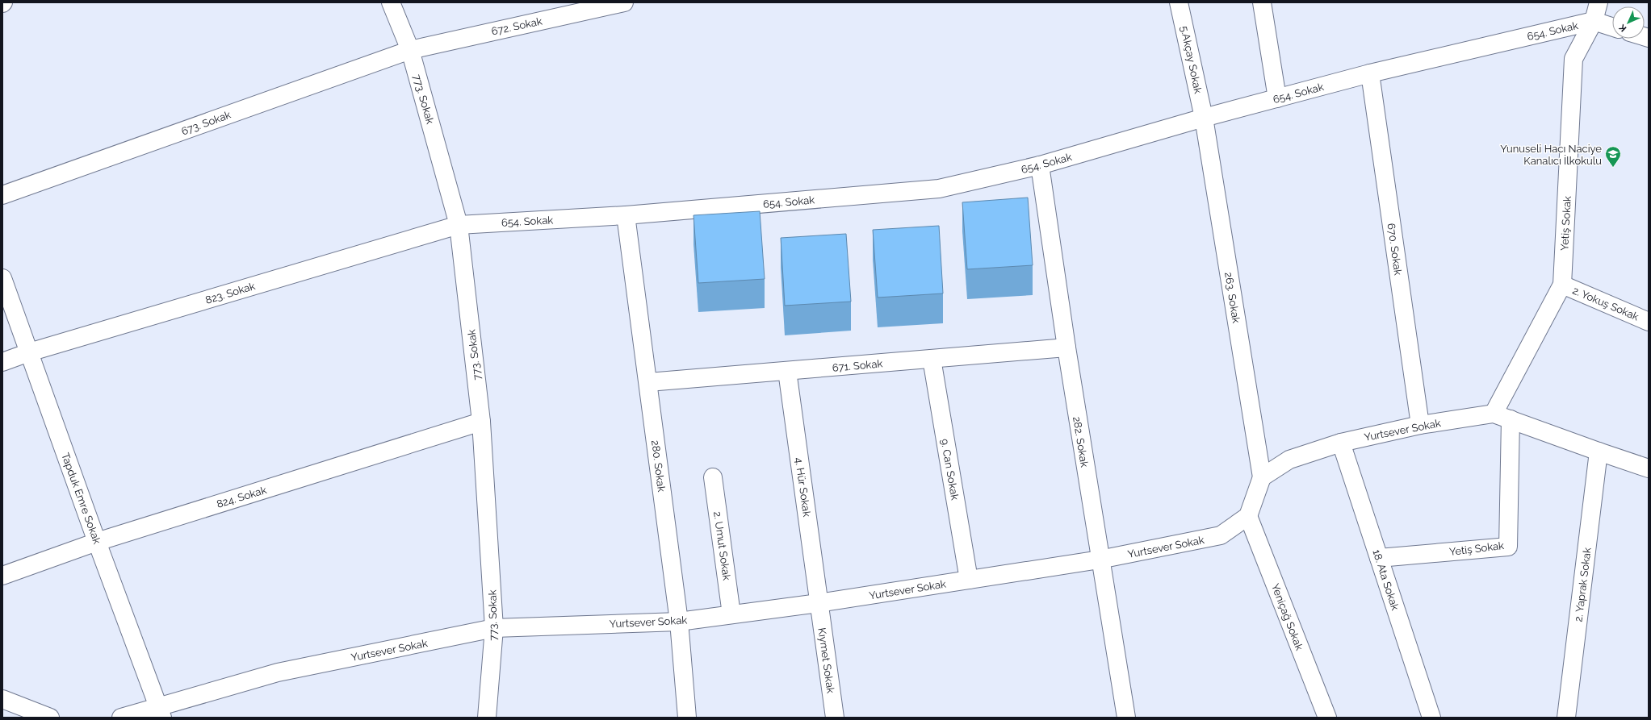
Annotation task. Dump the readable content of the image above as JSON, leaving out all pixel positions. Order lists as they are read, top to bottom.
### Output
{
  "streets": {
    "street": [
      "672. Sokak",
      "654. Sokak",
      "5.Akçay Sokak",
      "773. Sokak",
      "673. Sokak",
      "Yetiş Sokak",
      "670. Sokak",
      "823. Sokak",
      "263. Sokak",
      "2. Yokuş Sokak",
      "671. Sokak",
      "Yurtsever Sokak",
      "282. Sokak",
      "280. Sokak",
      "9. Can Sokak",
      "4. Hür Sokak",
      "824. Sokak",
      "Tapduk Emre Sokak",
      "2. Umut Sokak",
      "18. Ata Sokak",
      "2. Yaprak Sokak",
      "Yeniçağ Sokak",
      "Kıymet Sokak"
    ]
  },
  "crossings": [
    ["672. Sokak", "773. Sokak"],
    ["672. Sokak", "673. Sokak"],
    ["654. Sokak", "5.Akçay Sokak"],
    ["654. Sokak", "773. Sokak"],
    ["654. Sokak", "Yetiş Sokak"],
    ["654. Sokak", "670. Sokak"],
    ["654. Sokak", "823. Sokak"],
    ["654. Sokak", "263. Sokak"],
    ["654. Sokak", "282. Sokak"],
    ["654. Sokak", "280. Sokak"],
    ["5.Akçay Sokak", "263. Sokak"],
    ["773. Sokak", "673. Sokak"],
    ["773. Sokak", "823. Sokak"],
    ["773. Sokak", "Yurtsever Sokak"],
    ["773. Sokak", "824. Sokak"],
    ["Yetiş Sokak", "2. Yokuş Sokak"],
    ["Yetiş Sokak", "Yurtsever Sokak"],
    ["Yetiş Sokak", "18. Ata Sokak"],
    ["670. Sokak", "Yurtsever Sokak"],
    ["823. Sokak", "Tapduk Emre Sokak"],
    ["263. Sokak", "Yurtsever Sokak"],
    ["671. Sokak", "282. Sokak"],
    ["671. Sokak", "280. Sokak"],
    ["671. Sokak", "9. Can Sokak"],
    ["671. Sokak", "4. Hür Sokak"],
    ["Yurtsever Sokak", "282. Sokak"],
    ["Yurtsever Sokak", "280. Sokak"],
    ["Yurtsever Sokak", "9. Can Sokak"],
    ["Yurtsever Sokak", "4. Hür Sokak"],
    ["Yurtsever Sokak", "Tapduk Emre Sokak"],
    ["Yurtsever Sokak", "2. Umut Sokak"],
    ["Yurtsever Sokak", "18. Ata Sokak"],
    ["Yurtsever Sokak", "2. Yaprak Sokak"],
    ["Yurtsever Sokak", "Yeniçağ Sokak"],
    ["Yurtsever Sokak", "Kıymet Sokak"],
    ["4. Hür Sokak", "Kıymet Sokak"],
    ["824. Sokak", "Tapduk Emre Sokak"]
  ],
  "places": {
    "school or university": ["Yunuseli Hacı Naciye Kanalıcı İlkokulu"]
  },
  "north": "bottom left"
}
